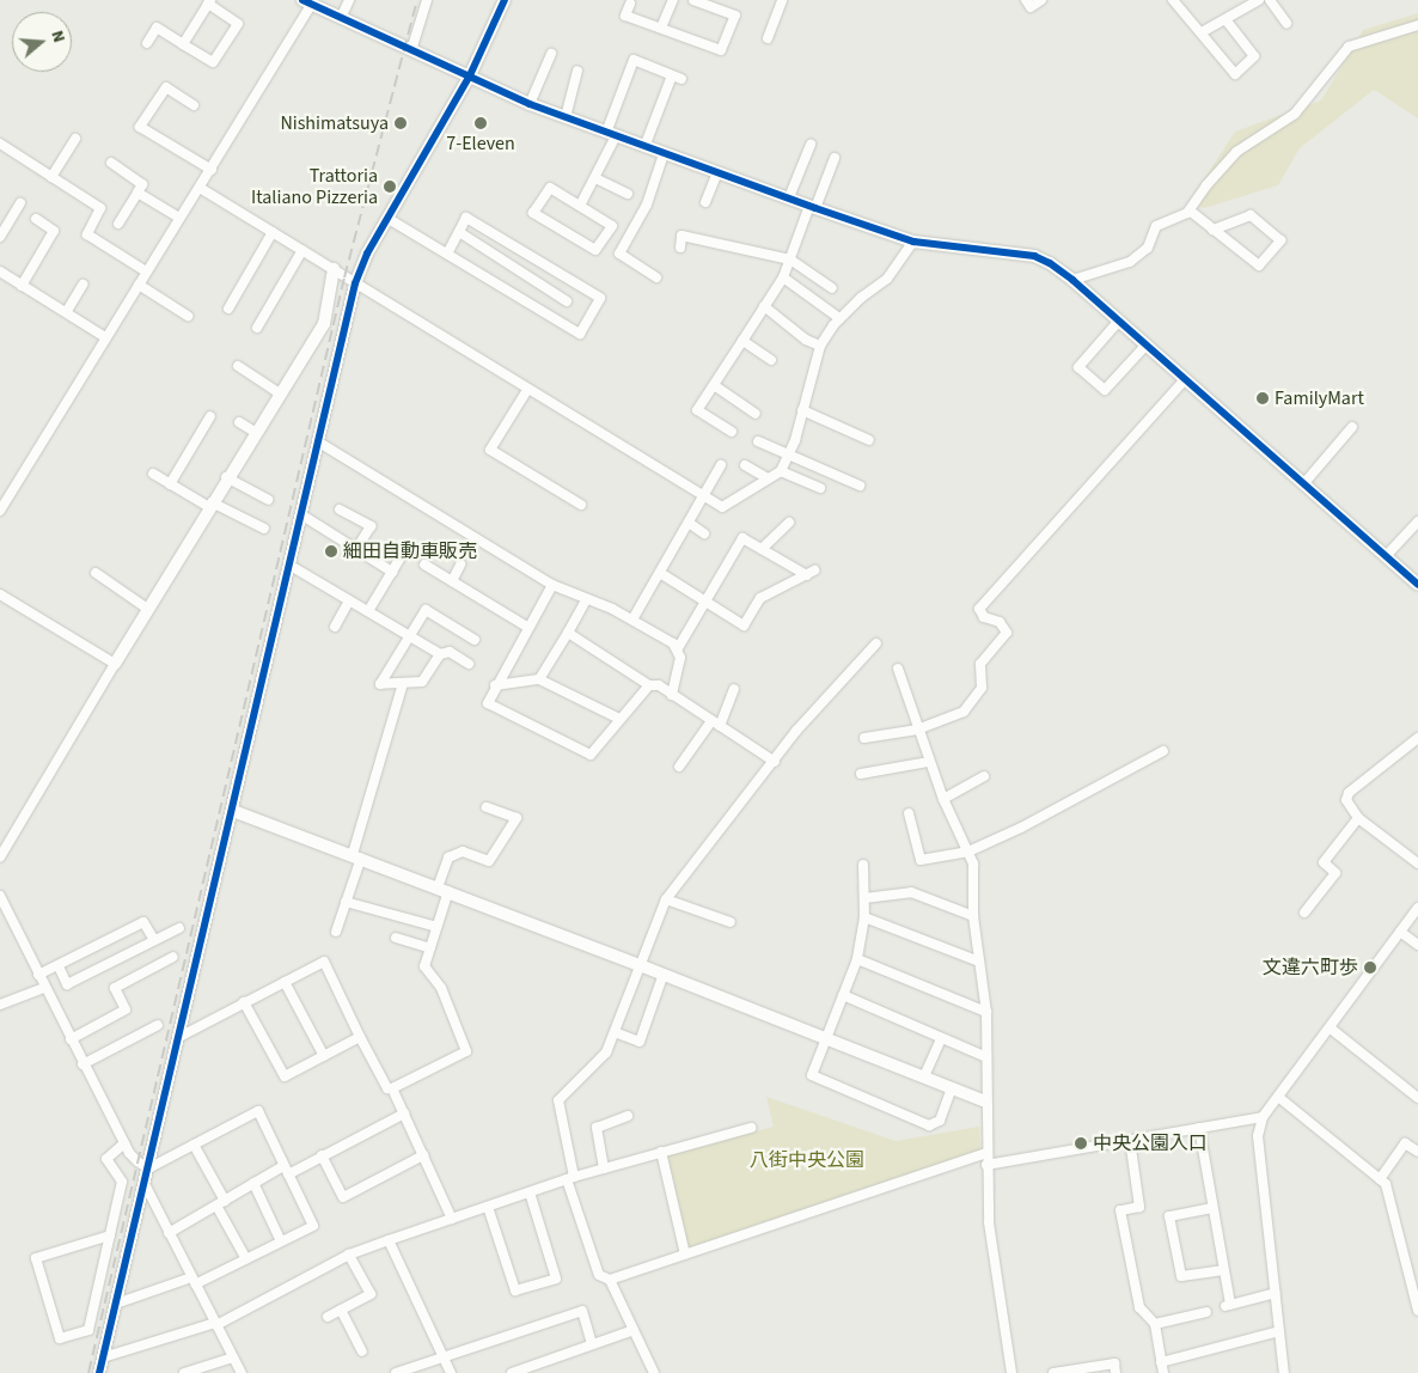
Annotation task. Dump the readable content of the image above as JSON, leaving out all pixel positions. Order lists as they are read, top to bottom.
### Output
{
  "parks": ["八街中央公園"],
  "places": [
    "Nishimatsuya",
    "7-Eleven",
    "Trattoria Italiano Pizzeria",
    "FamilyMart",
    "細田自動車販売",
    "文違六町歩",
    "中央公園入口"
  ],
  "north": "right"
}
